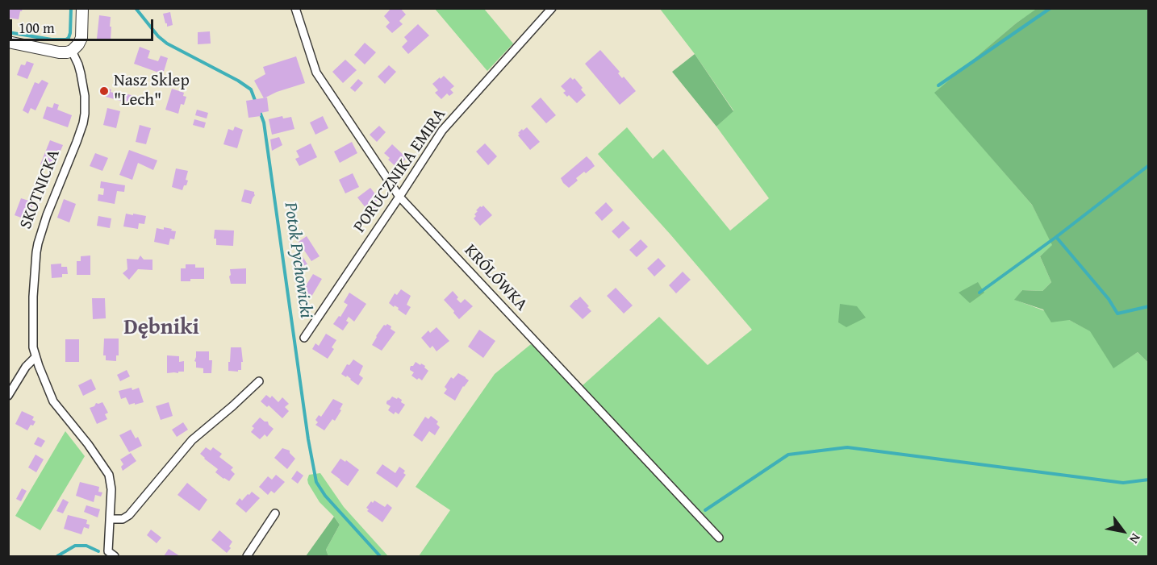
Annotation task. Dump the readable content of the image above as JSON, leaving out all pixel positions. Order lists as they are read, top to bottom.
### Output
{
  "streets": {
    "street": ["PORUCZNIKA EMIRA", "SKOTNICKA", "KRÓLÓWKA"]
  },
  "crossings": [
    ["PORUCZNIKA EMIRA", "KRÓLÓWKA"]
  ],
  "districts": ["Dębniki"],
  "water": ["Potok Pychowicki"],
  "places": ["Nasz Sklep \"Lech\""],
  "scale_bar": "100 m",
  "north": "bottom right"
}
